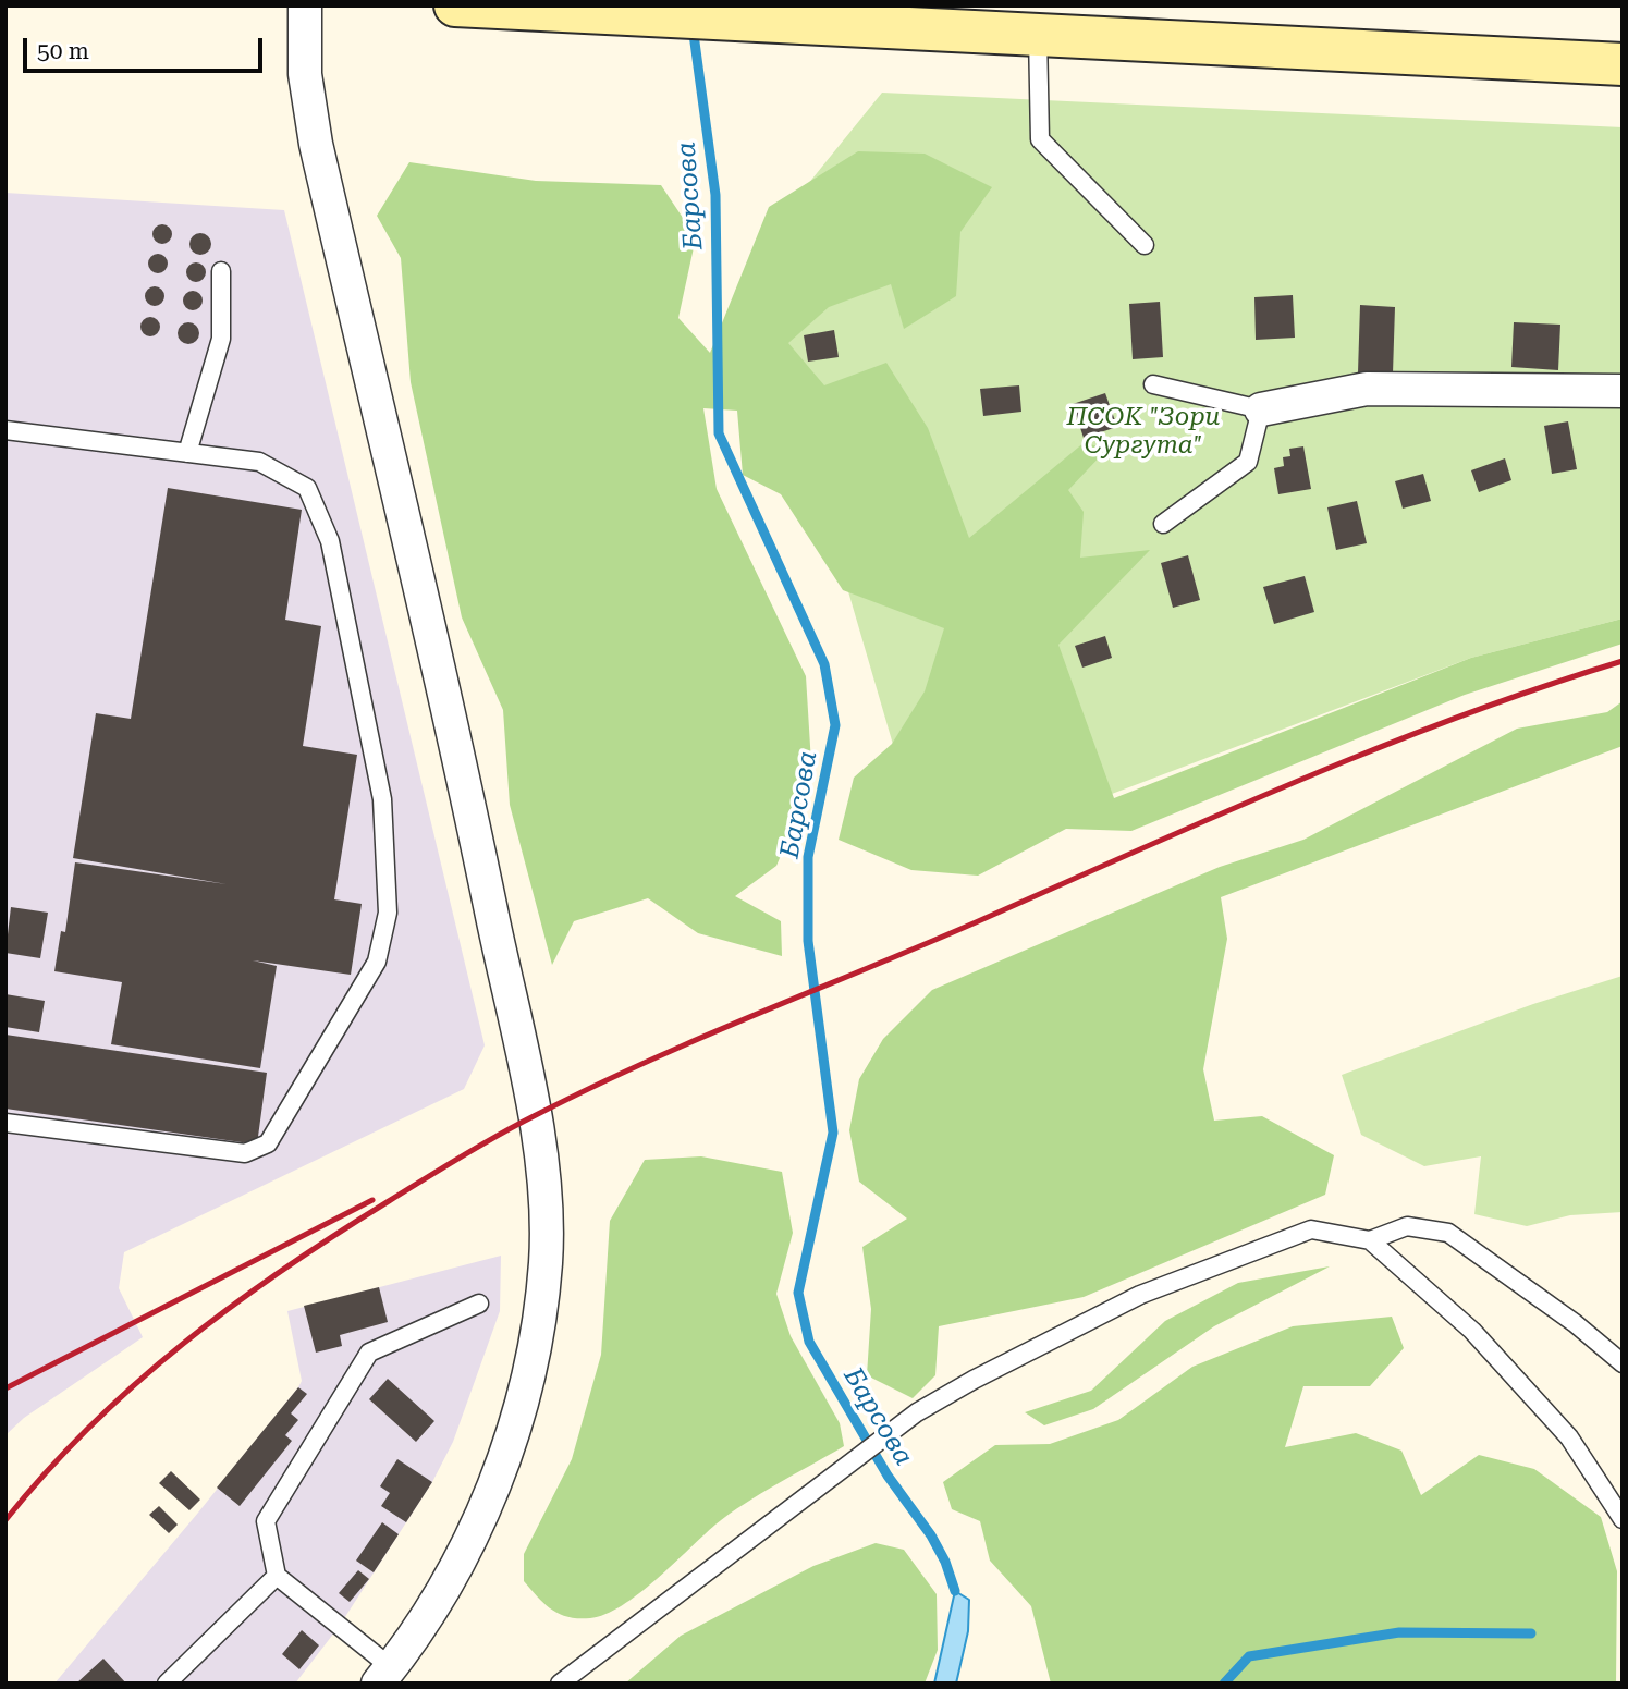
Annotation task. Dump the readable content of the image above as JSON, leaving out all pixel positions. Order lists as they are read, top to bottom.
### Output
{
  "water": ["Барсова"],
  "parks": ["ПСОК \"Зори Сургута\""],
  "scale_bar": "50 m"
}
